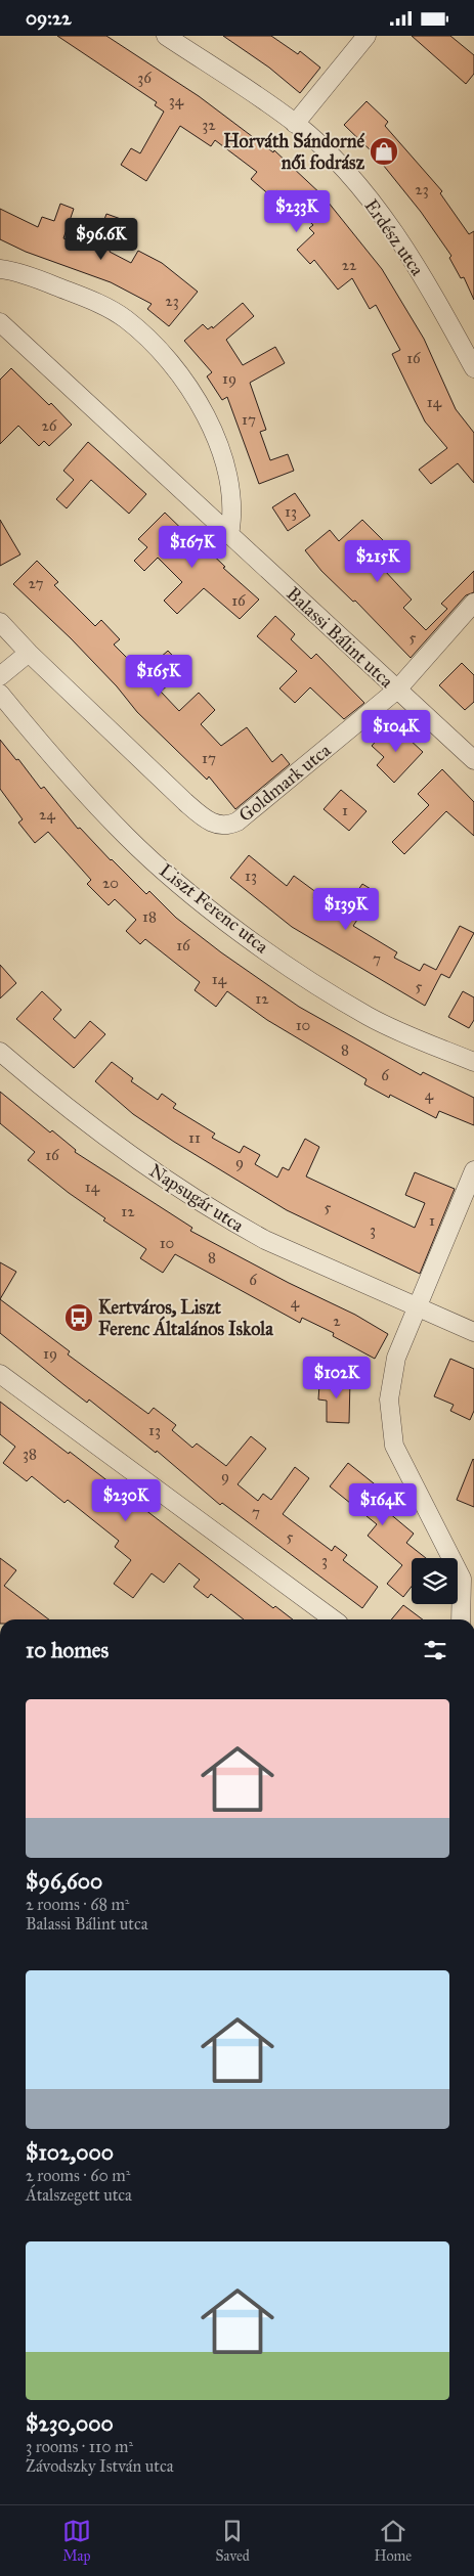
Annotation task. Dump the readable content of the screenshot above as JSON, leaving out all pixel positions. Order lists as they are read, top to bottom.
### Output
{
  "streets": {
    "street": [
      "Erdész utca",
      "Balassi Bálint utca",
      "Goldmark utca",
      "Liszt Ferenc utca",
      "Napsugár utca"
    ]
  },
  "crossings": [
    ["Balassi Bálint utca", "Goldmark utca"]
  ],
  "places": {
    "shop": ["Horváth Sándorné női fodrász"],
    "bus stop": ["Kertváros, Liszt Ferenc Általános Iskola"]
  },
  "house_numbers": [
    "36",
    "34",
    "32",
    "23",
    "22",
    "23",
    "16",
    "19",
    "14",
    "17",
    "26",
    "13",
    "27",
    "16",
    "5",
    "17",
    "1",
    "24",
    "13",
    "20",
    "18",
    "16",
    "7",
    "14",
    "5",
    "12",
    "10",
    "8",
    "6",
    "4",
    "11",
    "16",
    "9",
    "14",
    "5",
    "12",
    "1",
    "3",
    "10",
    "8",
    "6",
    "4",
    "2",
    "19",
    "13",
    "38",
    "9",
    "7",
    "5",
    "3"
  ],
  "page": {
    "status": "09:22",
    "price": [
      "$233K",
      "$96.6K",
      "$167K",
      "$215K",
      "$165K",
      "$104K",
      "$139K",
      "$102K",
      "$230K",
      "$164K"
    ],
    "heading": "10 homes",
    "list": [
      {
        "name": "$96,600",
        "note": "2 rooms · 68 m² · Balassi Bálint utca"
      },
      {
        "name": "$102,000",
        "note": "2 rooms · 60 m² · Átalszegett utca"
      },
      {
        "name": "$230,000",
        "note": "3 rooms · 110 m² · Závodszky István utca"
      }
    ],
    "tabs": ["Map", "Saved", "Home"]
  }
}
